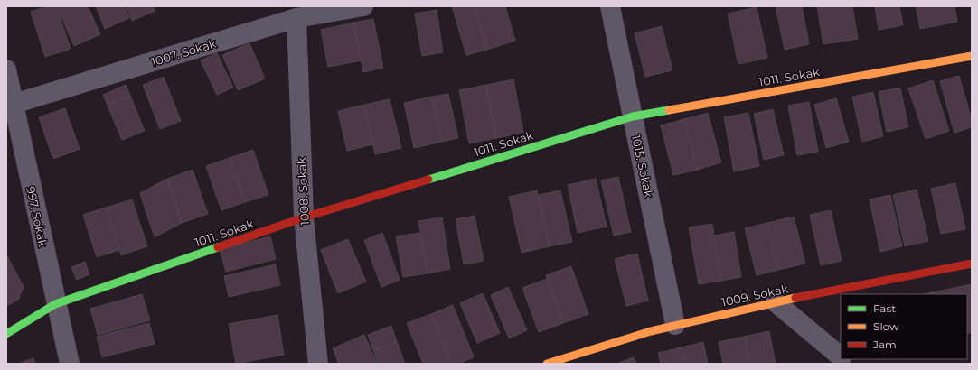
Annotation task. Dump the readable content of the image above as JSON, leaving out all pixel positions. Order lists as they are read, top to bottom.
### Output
{
  "streets": {
    "street": [
      "1007. Sokak",
      "1011. Sokak",
      "1015. Sokak",
      "1008. Sokak",
      "997. Sokak",
      "1009. Sokak"
    ]
  },
  "crossings": [
    ["1007. Sokak", "1008. Sokak"],
    ["1007. Sokak", "997. Sokak"],
    ["1011. Sokak", "1015. Sokak"],
    ["1011. Sokak", "1008. Sokak"],
    ["1011. Sokak", "997. Sokak"],
    ["1015. Sokak", "1009. Sokak"]
  ],
  "legend": ["Fast", "Slow", "Jam"]
}
